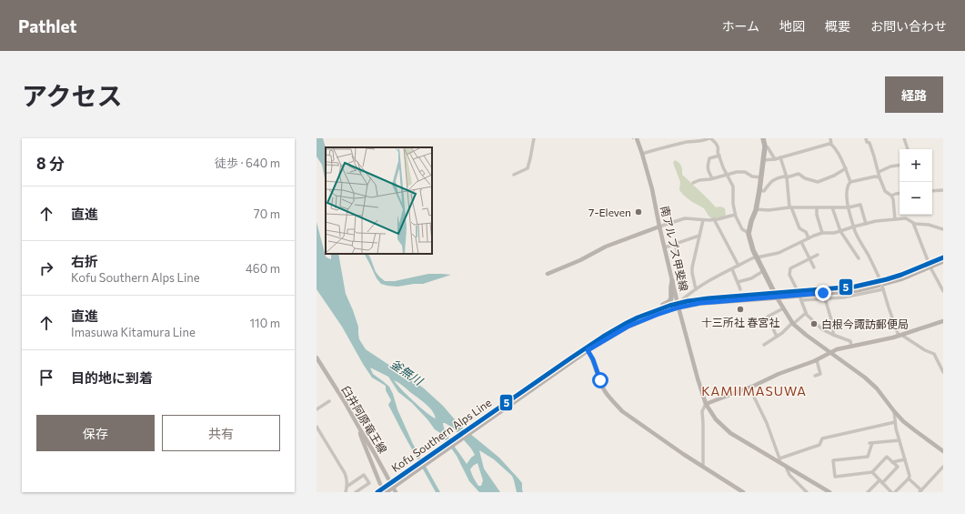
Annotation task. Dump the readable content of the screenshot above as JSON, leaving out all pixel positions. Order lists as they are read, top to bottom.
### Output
{
  "streets": {
    "main road": ["Kofu Southern Alps Line"],
    "street": ["南アルプス甲斐線", "臼井阿原竜王線"]
  },
  "crossings": [
    ["南アルプス甲斐線", "Kofu Southern Alps Line"],
    ["臼井阿原竜王線", "Kofu Southern Alps Line"]
  ],
  "districts": ["KAMIIMASUWA"],
  "water": ["釜無川"],
  "places": ["7-Eleven", "十三所社 春宮社", "白根今諏訪郵便局"],
  "lines": ["transit line 5"],
  "page": {
    "header": "Pathlet",
    "nav": [
      "ホーム",
      "地図",
      "概要",
      "お問い合わせ"
    ],
    "title": "アクセス",
    "buttons": [
      "経路",
      ["保存", "共有"]
    ],
    "heading": ["8 分", "徒歩 · 640 m"],
    "map_buttons": ["+", "−"],
    "list": [
      ["直進", "70 m"],
      ["右折", "Kofu Southern Alps Line", "460 m"],
      ["直進", "Imasuwa Kitamura Line", "110 m"],
      "目的地に到着"
    ]
  }
}
